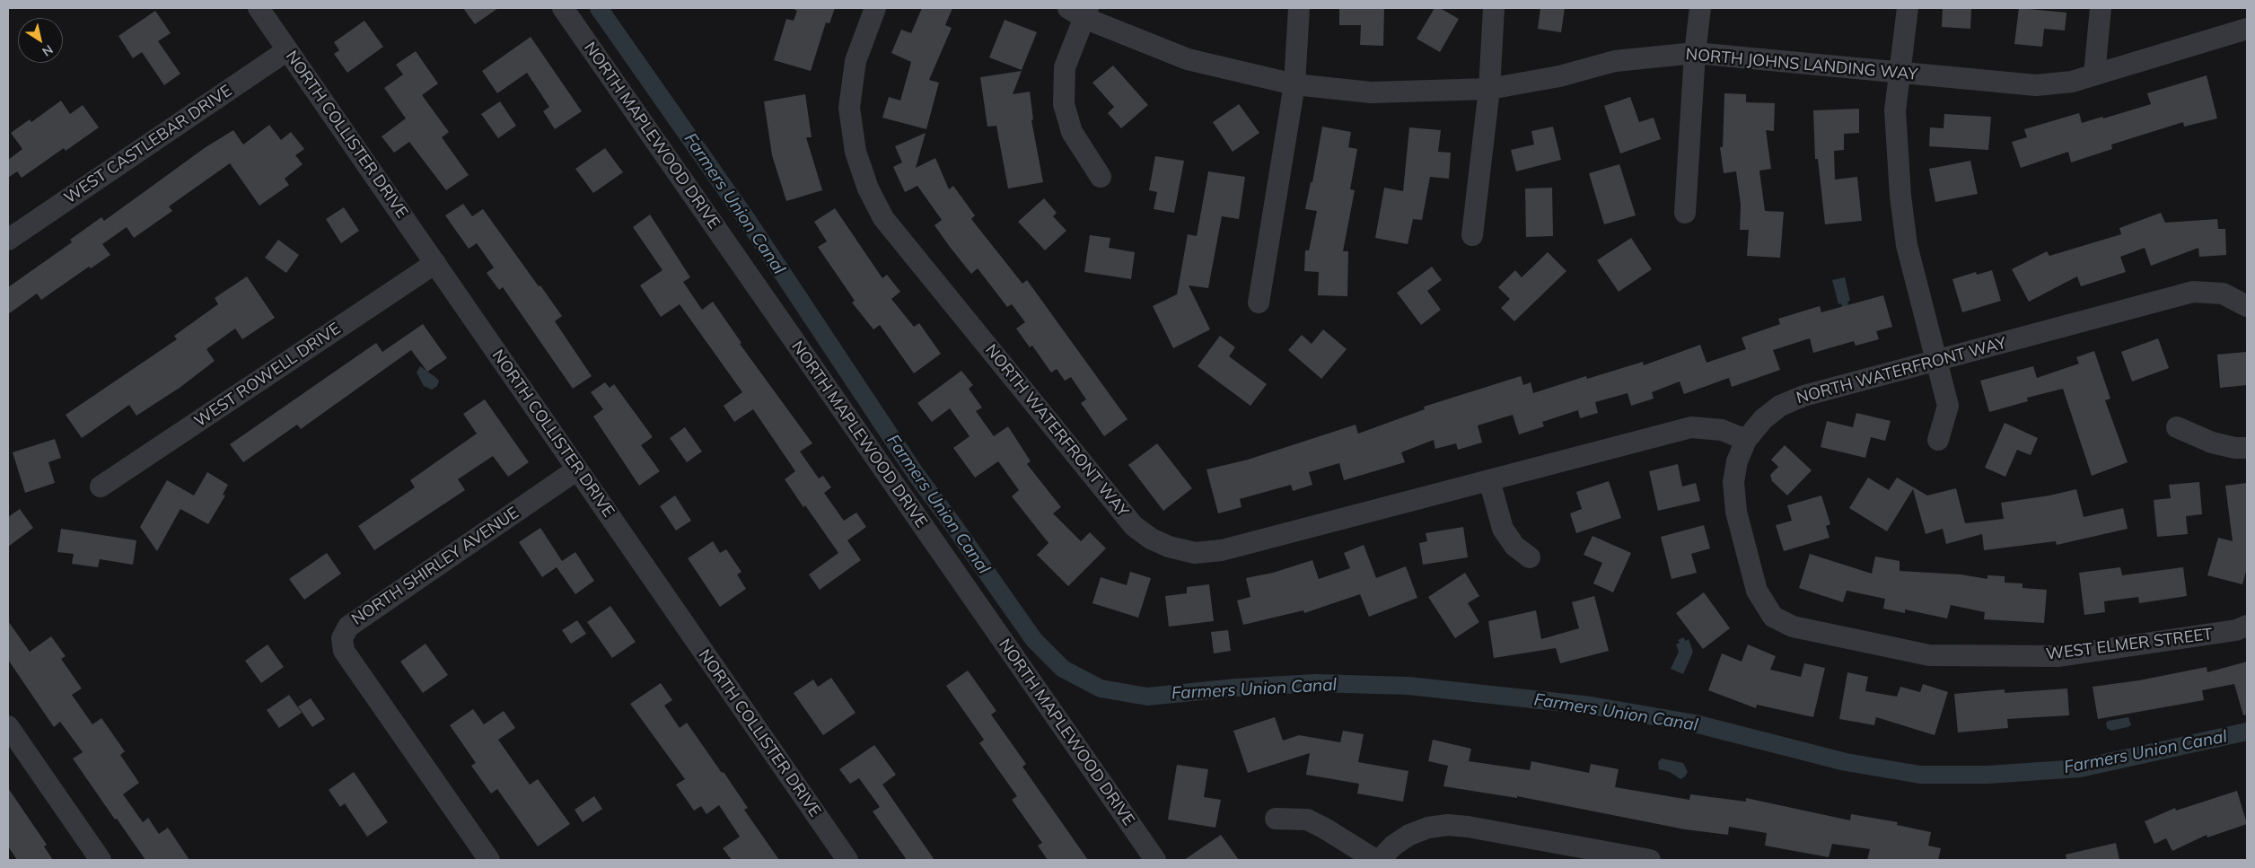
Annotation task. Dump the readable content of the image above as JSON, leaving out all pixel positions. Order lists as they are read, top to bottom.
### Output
{
  "streets": {
    "street": [
      "NORTH JOHNS LANDING WAY",
      "NORTH COLLISTER DRIVE",
      "NORTH MAPLEWOOD DRIVE",
      "WEST CASTLEBAR DRIVE",
      "NORTH WATERFRONT WAY",
      "WEST ROWELL DRIVE",
      "NORTH SHIRLEY AVENUE",
      "WEST ELMER STREET"
    ]
  },
  "crossings": [
    ["NORTH COLLISTER DRIVE", "WEST CASTLEBAR DRIVE"],
    ["NORTH COLLISTER DRIVE", "WEST ROWELL DRIVE"],
    ["NORTH COLLISTER DRIVE", "NORTH SHIRLEY AVENUE"],
    ["NORTH WATERFRONT WAY", "WEST ELMER STREET"]
  ],
  "water": ["Farmers Union Canal"],
  "north": "bottom right"
}
